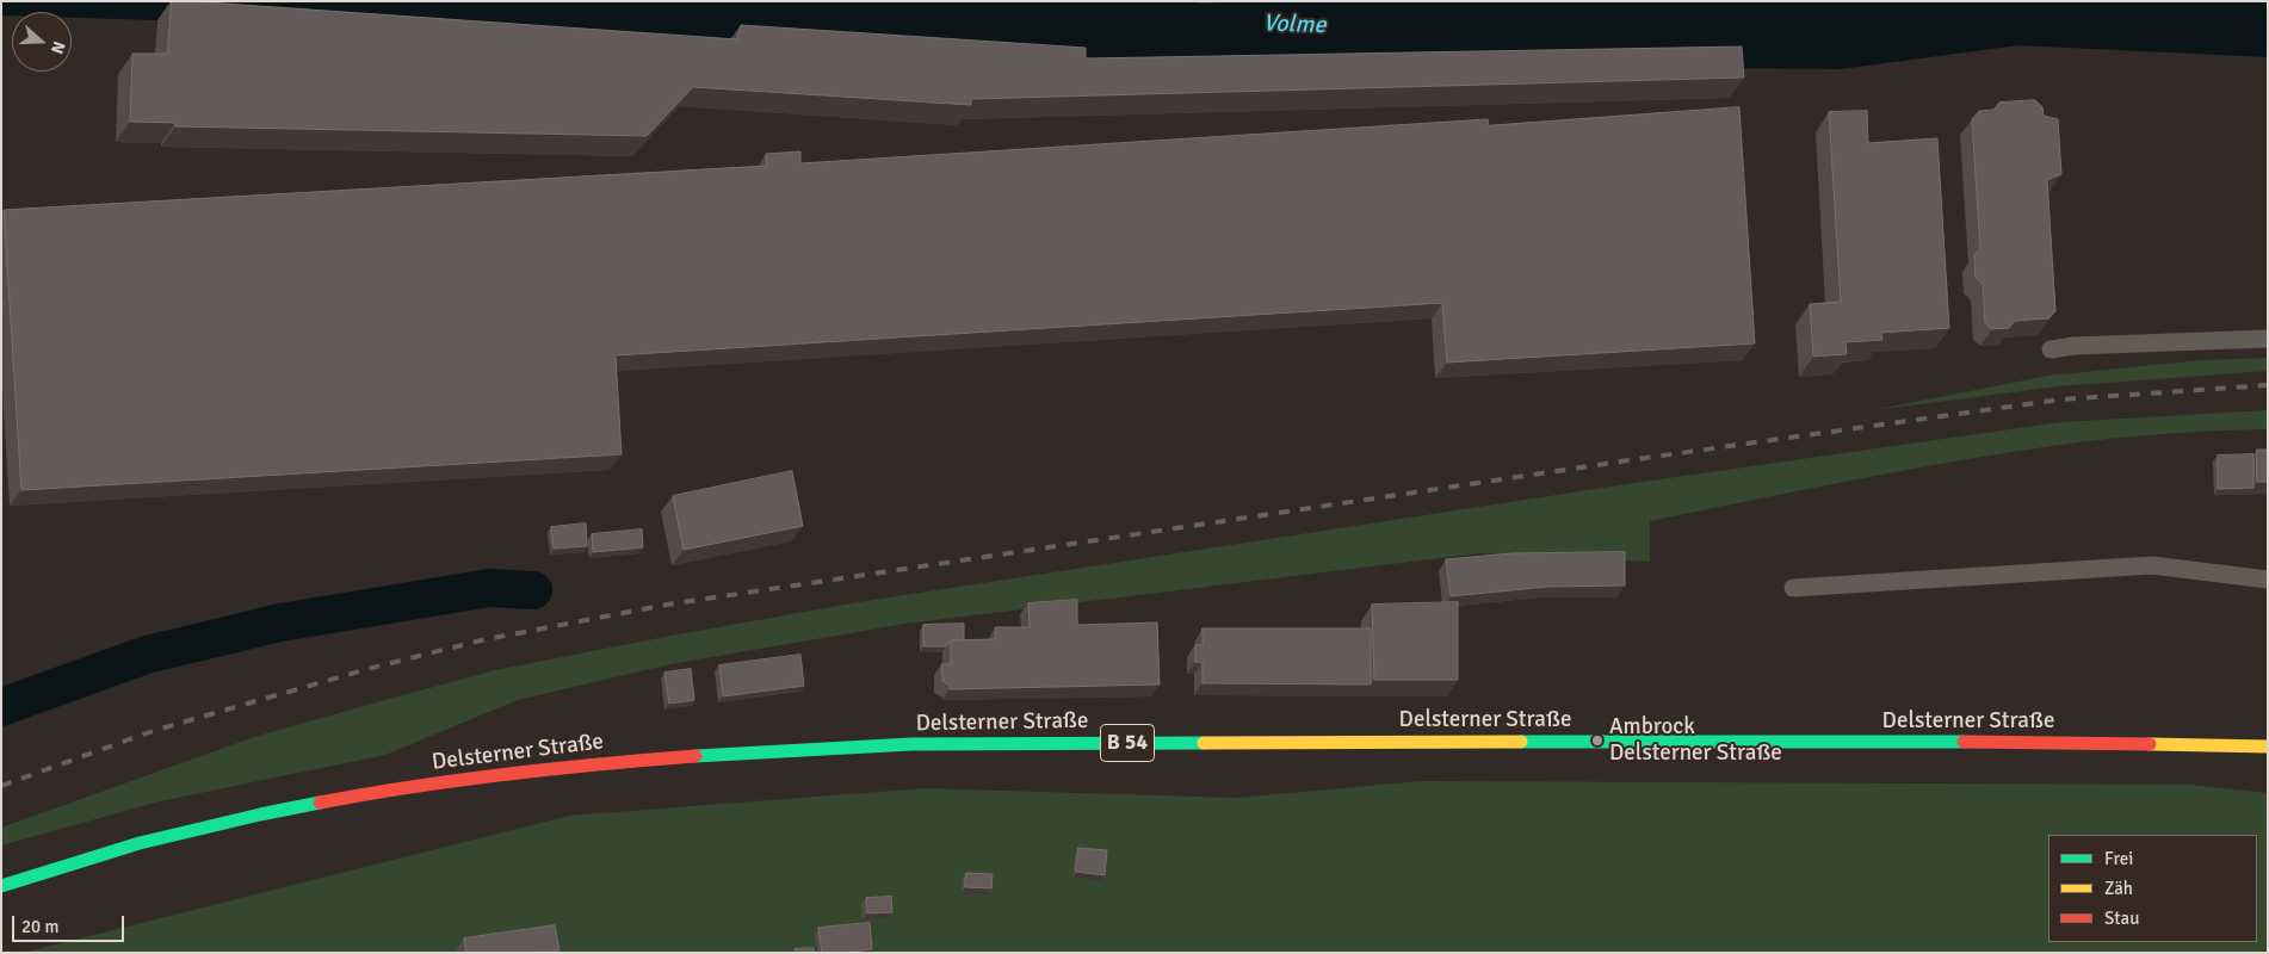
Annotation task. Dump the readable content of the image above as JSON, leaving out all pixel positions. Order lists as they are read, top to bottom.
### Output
{
  "streets": {
    "main road": ["Delsterner Straße", "B 54"]
  },
  "water": ["Volme"],
  "places": ["Ambrock Delsterner Straße"],
  "legend": ["Frei", "Zäh", "Stau"],
  "scale_bar": "20 m",
  "north": "right"
}
